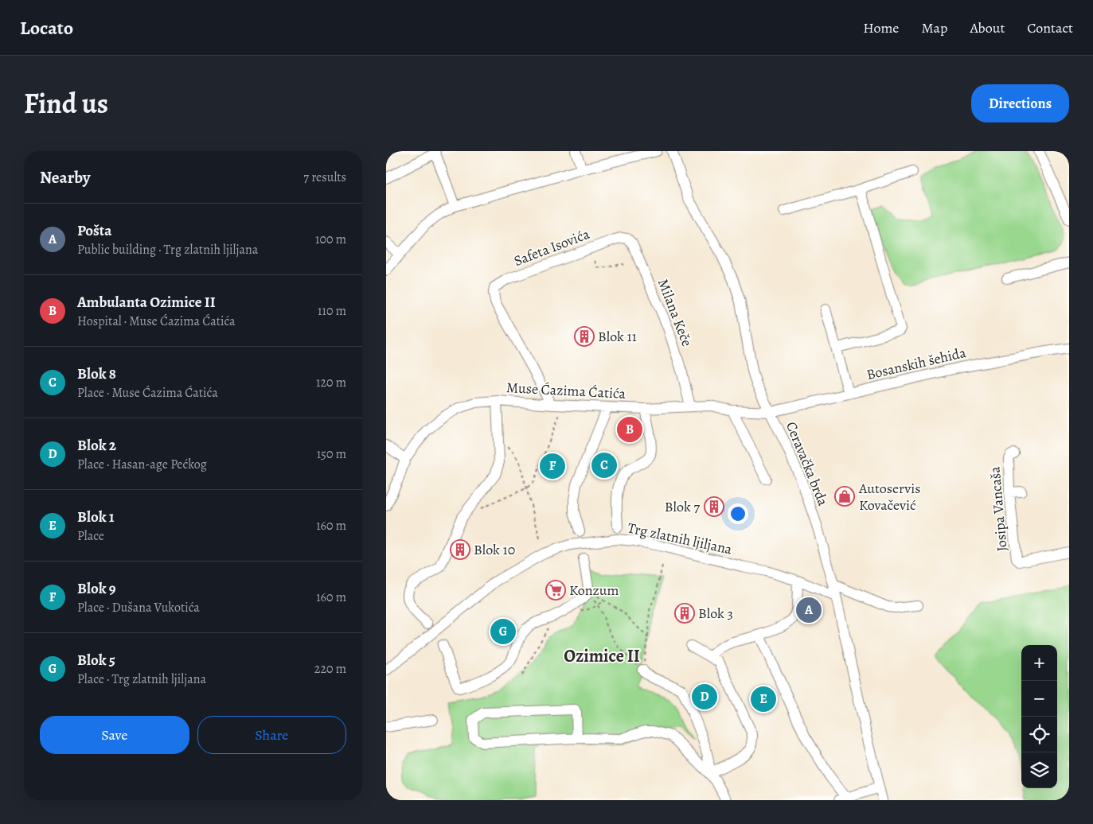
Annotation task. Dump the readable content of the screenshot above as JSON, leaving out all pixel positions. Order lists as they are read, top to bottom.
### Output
{
  "streets": {
    "street": [
      "Safeta Isovića",
      "Milana Keče",
      "Bosanskih šehida",
      "Muse Ćazima Ćatića",
      "Ceravačka brda",
      "Josipa Vancaša",
      "Trg zlatnih ljiljana"
    ]
  },
  "crossings": [
    ["Safeta Isovića", "Milana Keče"],
    ["Safeta Isovića", "Muse Ćazima Ćatića"],
    ["Milana Keče", "Muse Ćazima Ćatića"],
    ["Bosanskih šehida", "Muse Ćazima Ćatića"],
    ["Bosanskih šehida", "Ceravačka brda"],
    ["Muse Ćazima Ćatića", "Ceravačka brda"],
    ["Ceravačka brda", "Trg zlatnih ljiljana"]
  ],
  "districts": ["Ozimice II"],
  "places": {
    "building": [
      "Blok 11",
      "Blok 7",
      "Blok 10",
      "Blok 3"
    ],
    "shop": ["Autoservis Kovačević"],
    "supermarket": ["Konzum"]
  },
  "page": {
    "header": "Locato",
    "nav": [
      "Home",
      "Map",
      "About",
      "Contact"
    ],
    "title": "Find us",
    "buttons": [
      "Directions",
      ["Save", "Share"]
    ],
    "heading": ["Nearby", "7 results"],
    "list": [
      {
        "mark": "A",
        "name": "Pošta",
        "note": "Public building · Trg zlatnih ljiljana",
        "value": "100 m"
      },
      {
        "mark": "B",
        "name": "Ambulanta Ozimice II",
        "note": "Hospital · Muse Ćazima Ćatića",
        "value": "110 m"
      },
      {
        "mark": "C",
        "name": "Blok 8",
        "note": "Place · Muse Ćazima Ćatića",
        "value": "120 m"
      },
      {
        "mark": "D",
        "name": "Blok 2",
        "note": "Place · Hasan-age Pećkog",
        "value": "150 m"
      },
      {
        "mark": "E",
        "name": "Blok 1",
        "note": "Place",
        "value": "160 m"
      },
      {
        "mark": "F",
        "name": "Blok 9",
        "note": "Place · Dušana Vukotića",
        "value": "160 m"
      },
      {
        "mark": "G",
        "name": "Blok 5",
        "note": "Place · Trg zlatnih ljiljana",
        "value": "220 m"
      }
    ],
    "pins": [
      "B",
      "C",
      "F",
      "A",
      "G",
      "D",
      "E"
    ],
    "map_buttons": ["+", "−"]
  }
}
